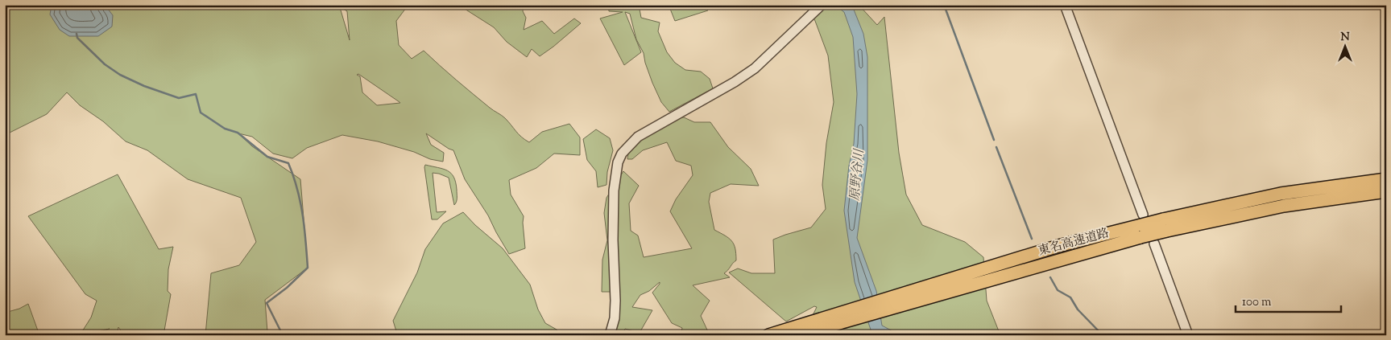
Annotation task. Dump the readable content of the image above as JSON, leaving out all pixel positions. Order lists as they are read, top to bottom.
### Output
{
  "streets": {
    "highway": ["東名高速道路"]
  },
  "water": ["原野谷川"],
  "scale_bar": "100 m",
  "north": "top"
}
